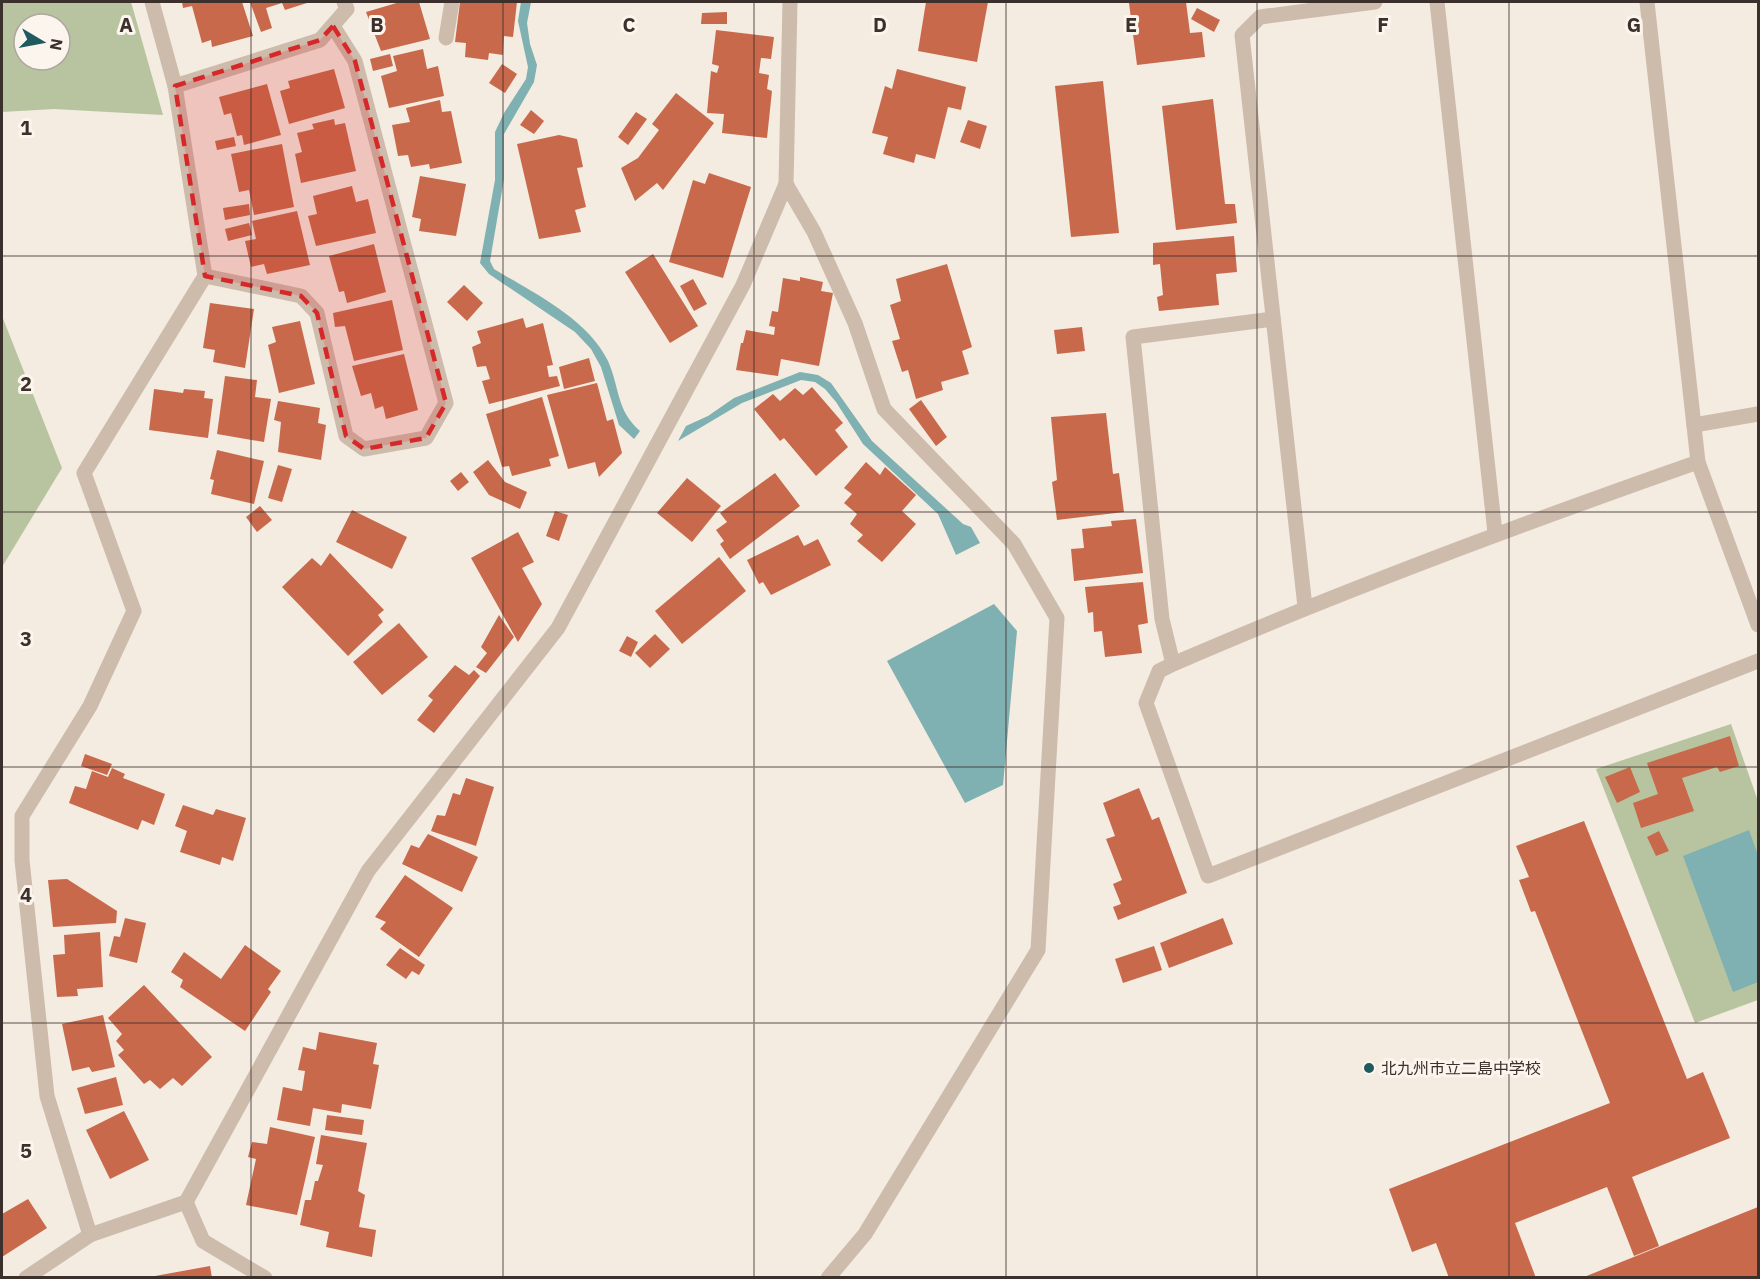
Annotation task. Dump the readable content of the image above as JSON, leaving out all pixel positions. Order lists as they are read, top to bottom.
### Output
{
  "places": ["北九州市立二島中学校"],
  "north": "right",
  "grid": {
    "columns": [
      "A",
      "B",
      "C",
      "D",
      "E",
      "F",
      "G"
    ],
    "rows": [
      "1",
      "2",
      "3",
      "4",
      "5"
    ]
  }
}
